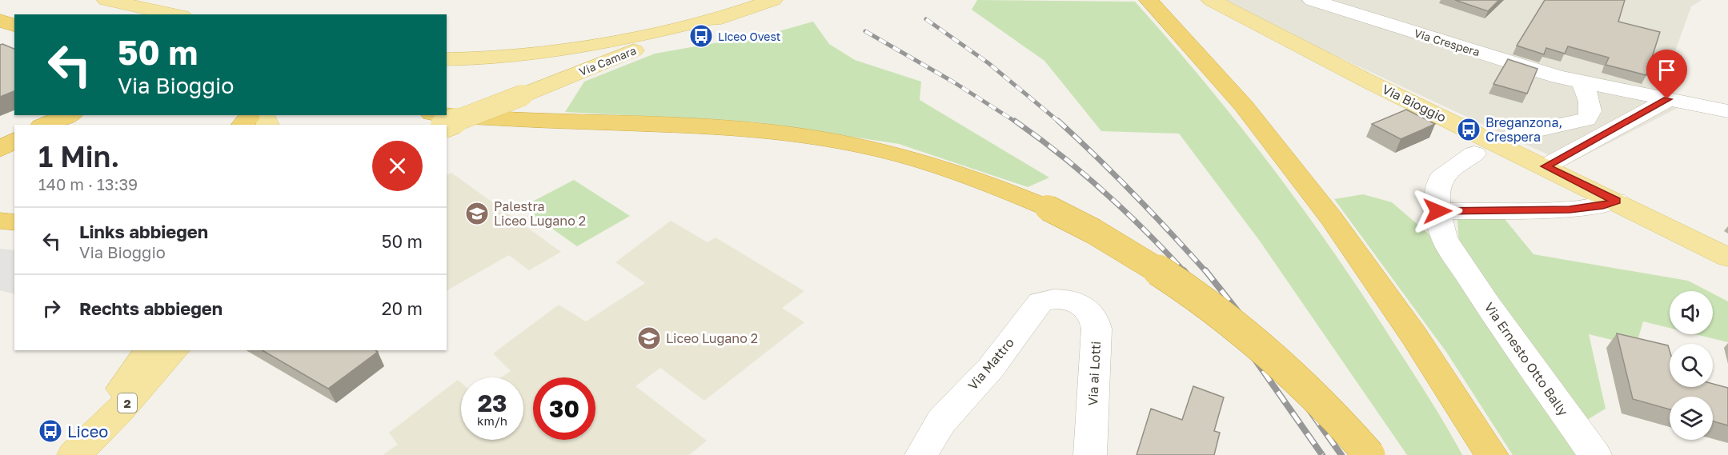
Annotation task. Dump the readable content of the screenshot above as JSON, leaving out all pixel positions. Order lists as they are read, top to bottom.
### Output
{
  "streets": {
    "main road": ["Via Camara", "Via Bioggio", "2"],
    "street": [
      "Via Crespera",
      "Via Ernesto Otto Bally",
      "Via Mattro",
      "Via ai Lotti"
    ]
  },
  "crossings": [
    ["Via Mattro", "Via ai Lotti"]
  ],
  "places": {
    "bus stop": ["Liceo Ovest", "Breganzona, Crespera", "Liceo"],
    "school or university": ["Palestra Liceo Lugano 2", "Liceo Lugano 2"]
  },
  "page": {
    "turn": ["50 m", "Via Bioggio"],
    "heading": ["1 Min.", "140 m · 13:39"],
    "list": [
      {
        "name": "Links abbiegen",
        "note": "Via Bioggio",
        "value": "50 m"
      },
      {
        "name": "Rechts abbiegen",
        "value": "20 m"
      }
    ],
    "speed": "23 km/h",
    "limit": "30"
  }
}
